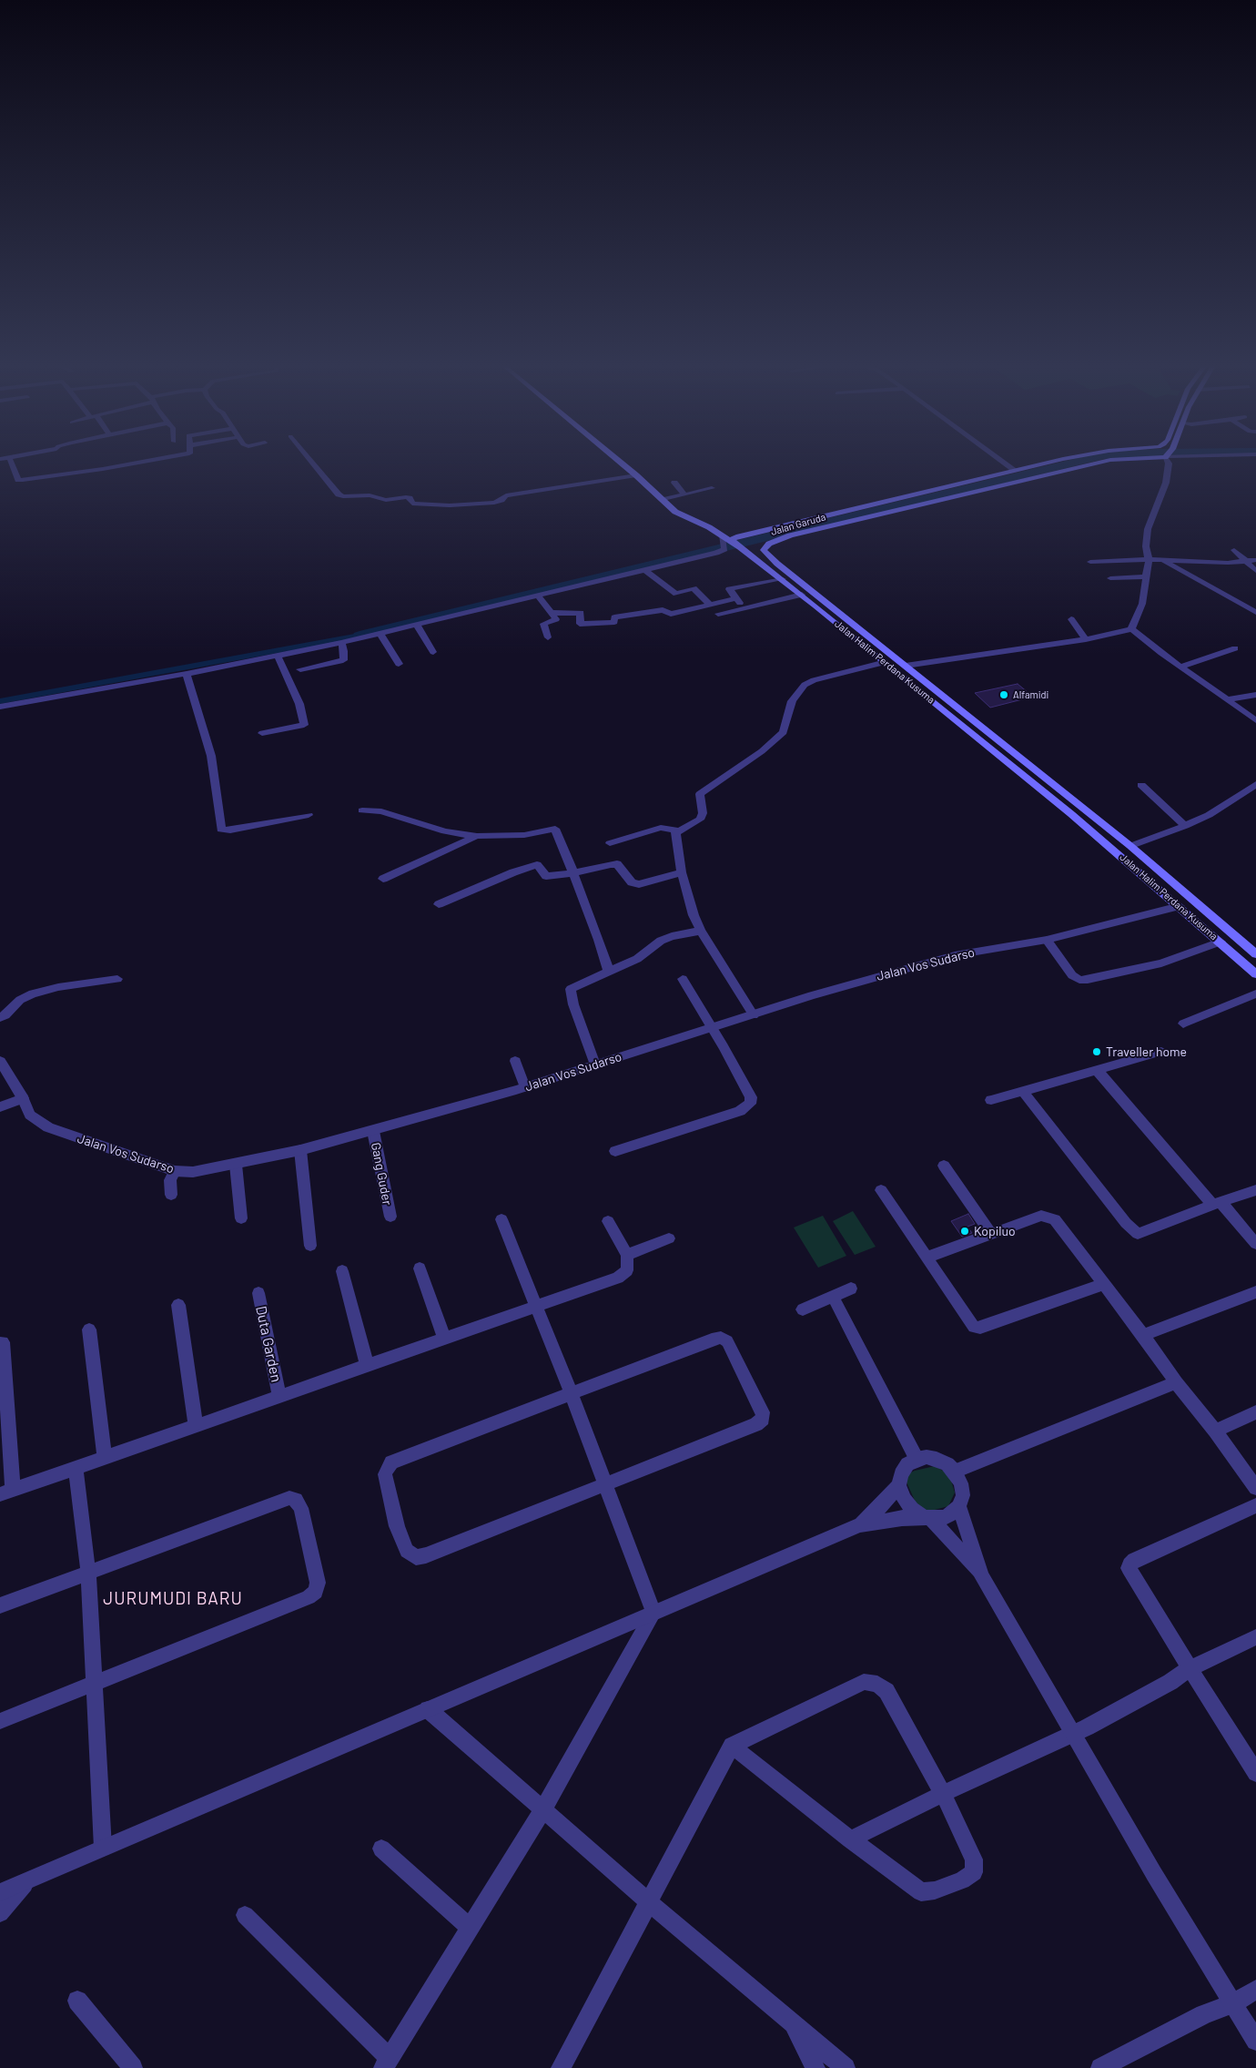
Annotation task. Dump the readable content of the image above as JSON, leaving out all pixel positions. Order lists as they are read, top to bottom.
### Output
{
  "streets": {
    "main road": ["Jalan Garuda", "Jalan Halim Perdana Kusuma"],
    "street": ["Jalan Vos Sudarso", "Gang Guder", "Duta Garden"]
  },
  "crossings": [
    ["Jalan Garuda", "Jalan Halim Perdana Kusuma"],
    ["Jalan Halim Perdana Kusuma", "Jalan Vos Sudarso"],
    ["Jalan Vos Sudarso", "Gang Guder"]
  ],
  "districts": ["JURUMUDI BARU"],
  "places": ["Alfamidi", "Traveller home", "Kopiluo"]
}
